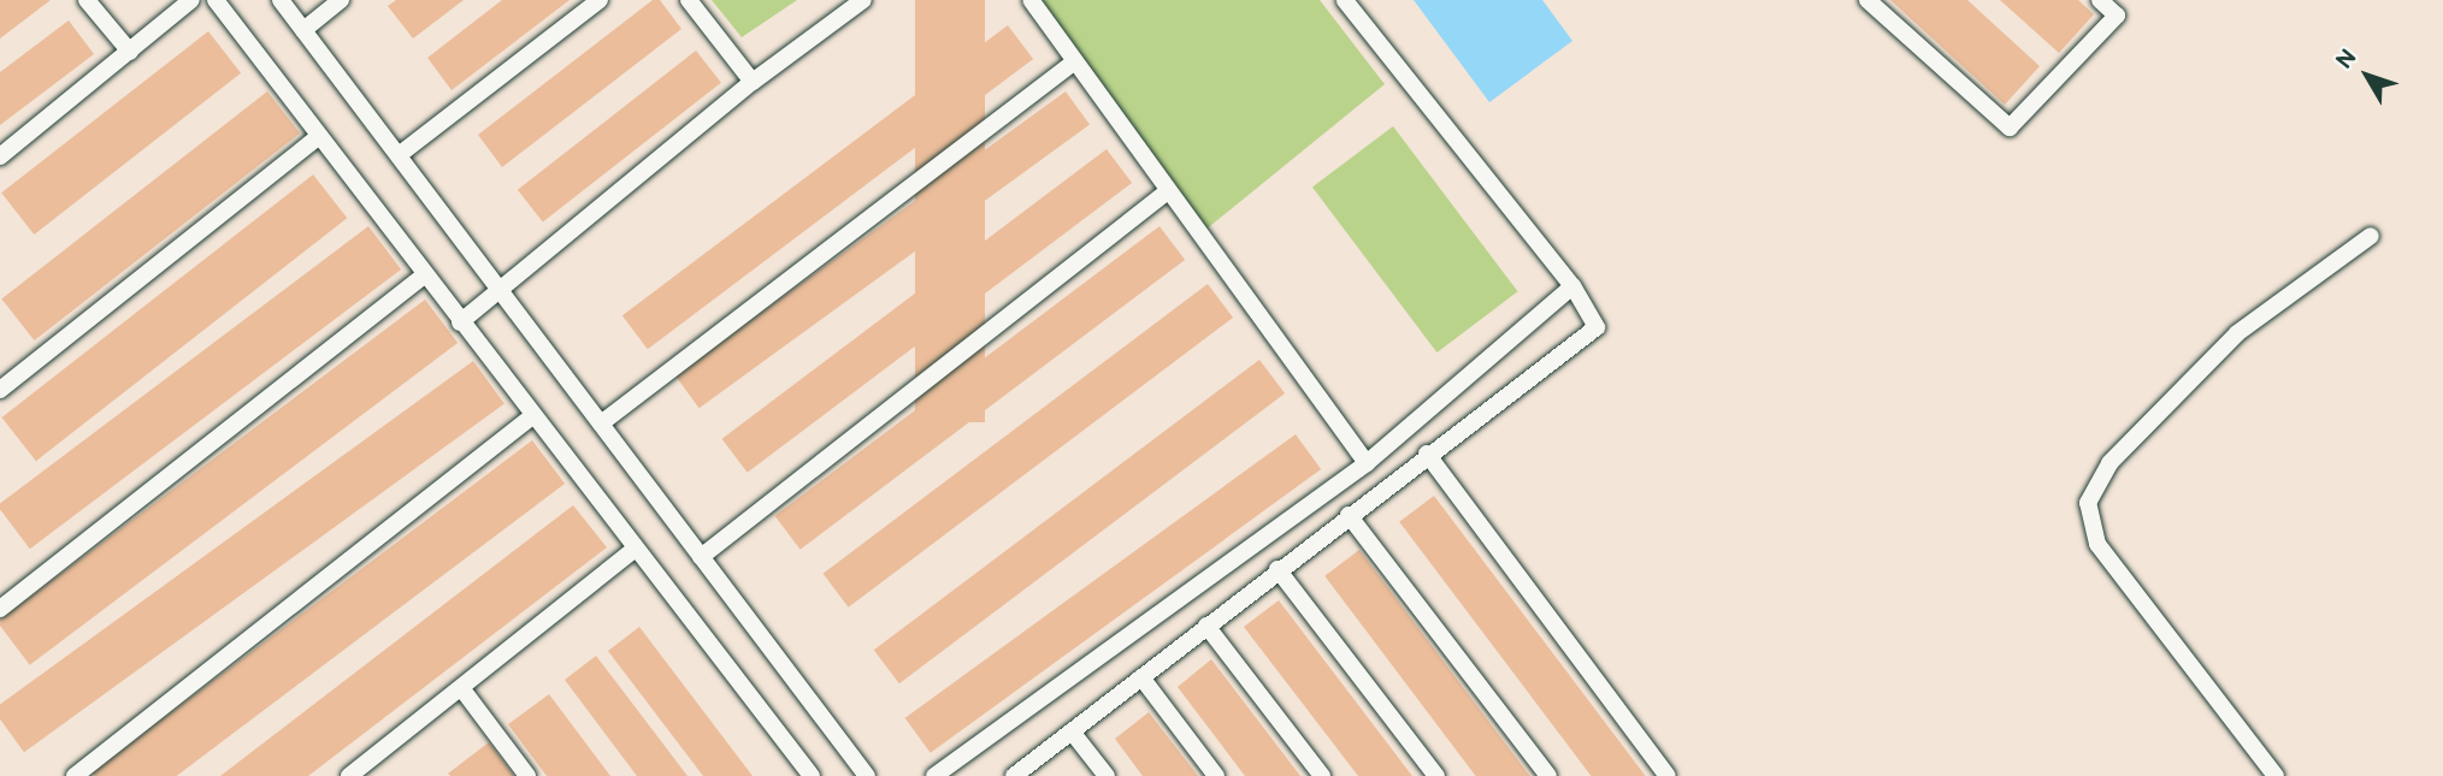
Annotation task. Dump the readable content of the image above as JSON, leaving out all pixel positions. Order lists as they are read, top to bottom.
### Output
{
  "north": "top left"
}
